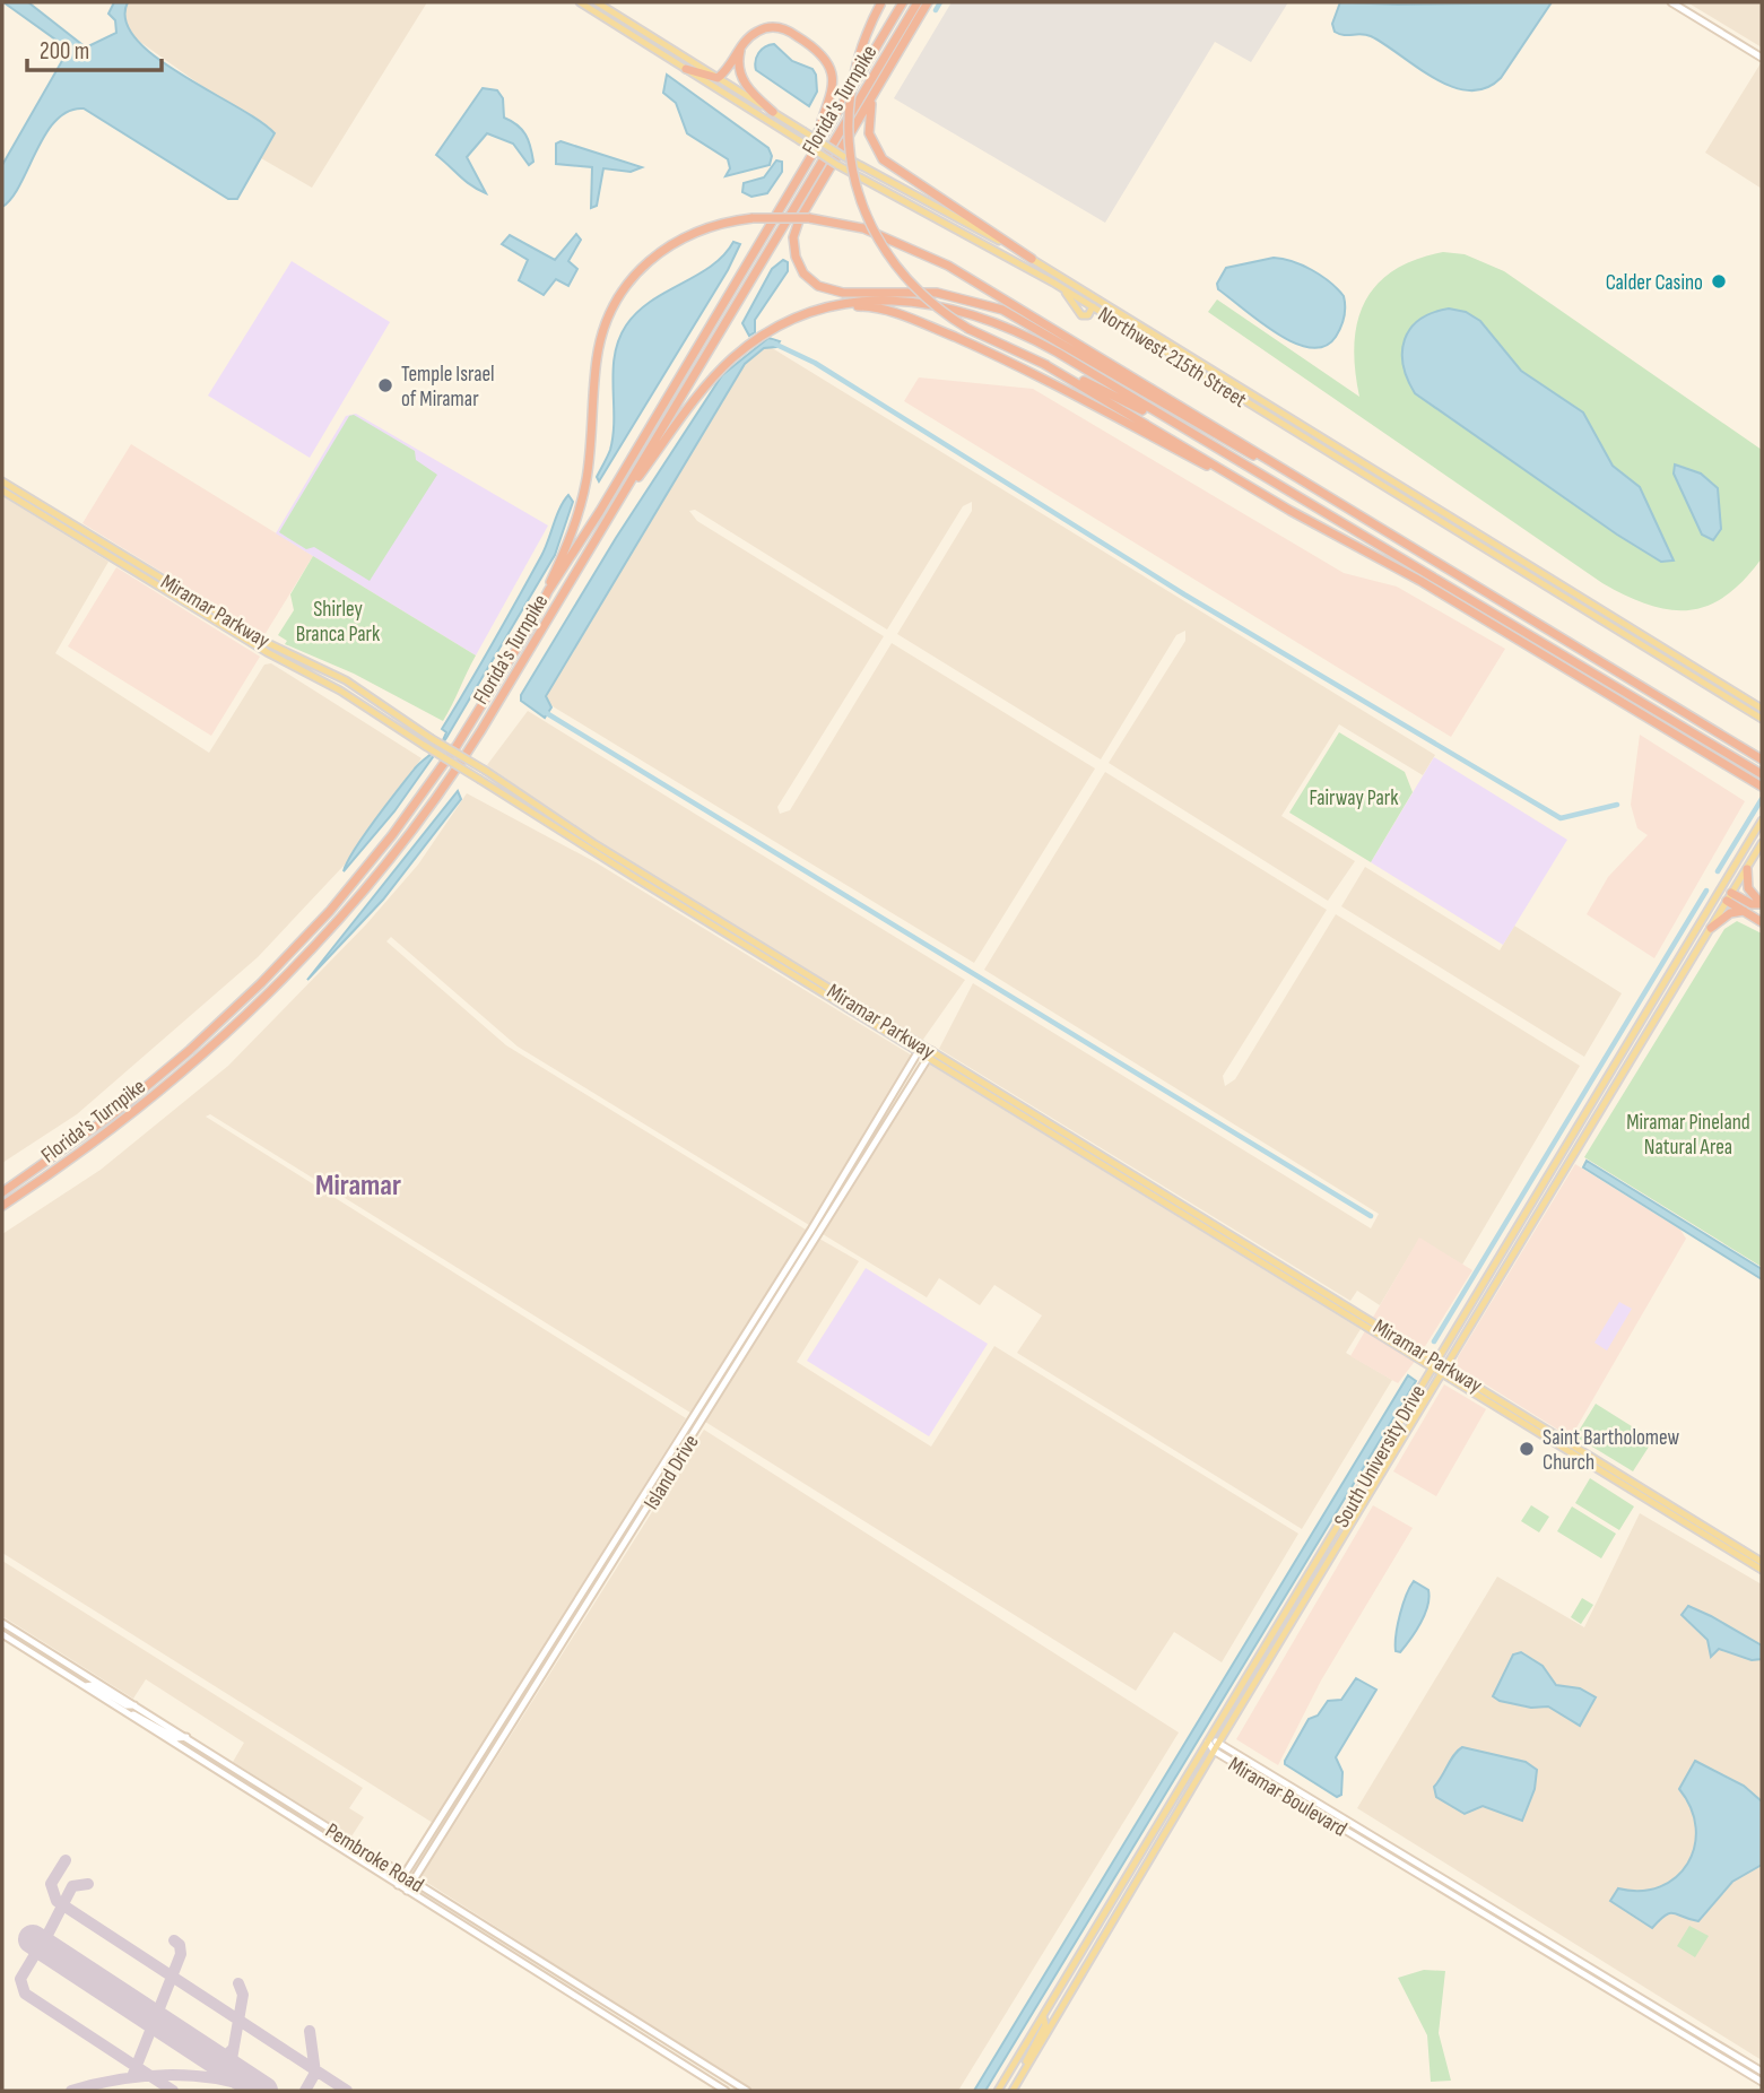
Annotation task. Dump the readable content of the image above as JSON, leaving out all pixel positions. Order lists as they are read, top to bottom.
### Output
{
  "streets": {
    "highway": ["Florida's Turnpike"],
    "main road": ["Northwest 215th Street", "Miramar Parkway", "South University Drive"],
    "street": ["Island Drive", "Miramar Boulevard", "Pembroke Road"]
  },
  "crossings": [
    ["Miramar Parkway", "South University Drive"],
    ["Miramar Parkway", "Island Drive"],
    ["South University Drive", "Miramar Boulevard"],
    ["Island Drive", "Pembroke Road"]
  ],
  "districts": ["Miramar"],
  "parks": ["Shirley Branca Park", "Fairway Park", "Miramar Pineland Natural Area"],
  "places": ["Calder Casino", "Temple Israel of Miramar", "Saint Bartholomew Church"],
  "scale_bar": "200 m"
}
